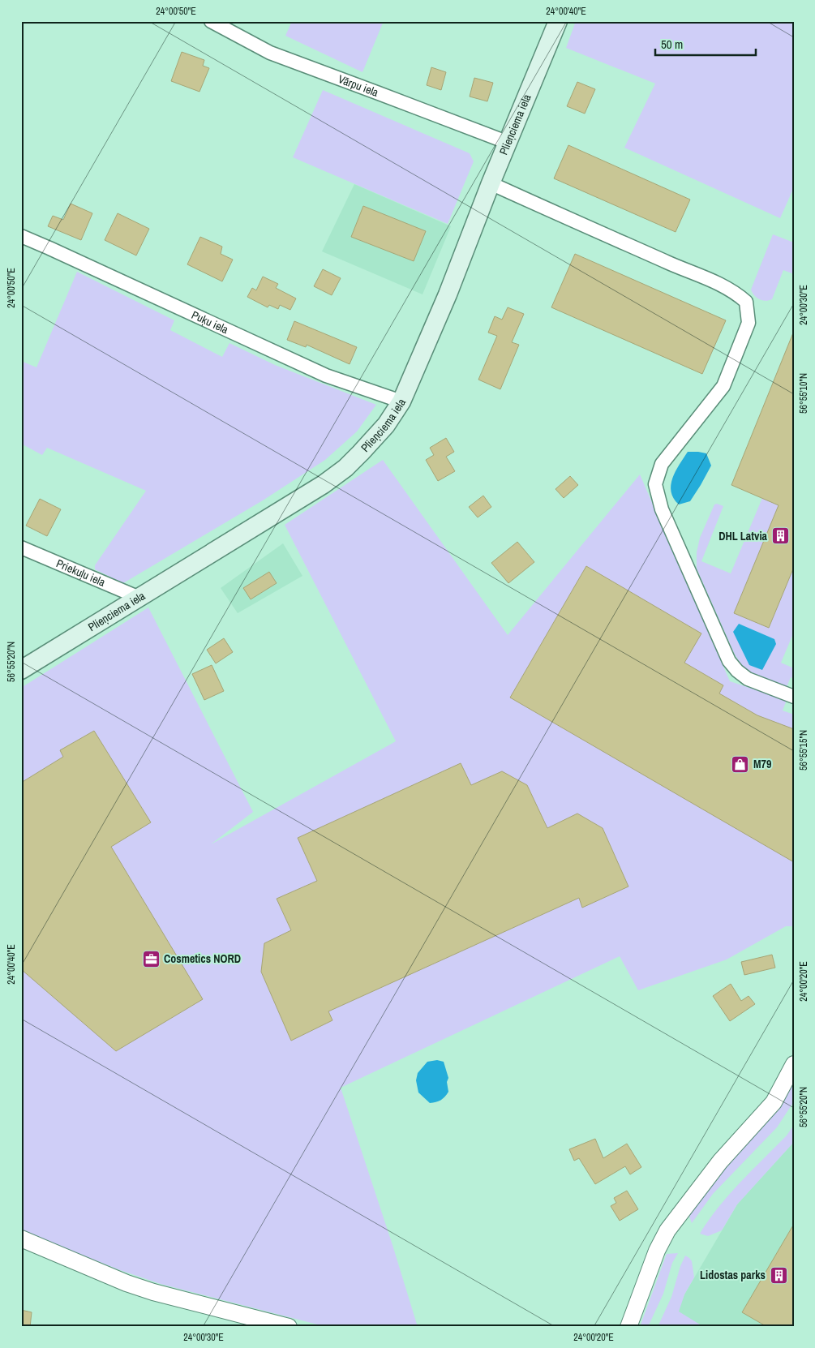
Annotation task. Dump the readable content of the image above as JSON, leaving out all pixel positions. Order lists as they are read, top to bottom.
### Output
{
  "streets": {
    "main road": ["Plieņciema iela"],
    "street": ["Vārpu iela", "Puķu iela", "Priekuļu iela"]
  },
  "crossings": [
    ["Vārpu iela", "Plieņciema iela"],
    ["Plieņciema iela", "Puķu iela"],
    ["Plieņciema iela", "Priekuļu iela"]
  ],
  "places": {
    "building": ["DHL Latvia", "Lidostas parks"],
    "shop": ["M79"],
    "office": ["Cosmetics NORD"]
  },
  "scale_bar": "50 m",
  "coordinates": [
    "24°00'50\"E",
    "24°00'40\"E",
    "24°00'30\"E",
    "56°55'10\"N",
    "56°55'20\"N",
    "56°55'15\"N",
    "24°00'20\"E"
  ]
}
